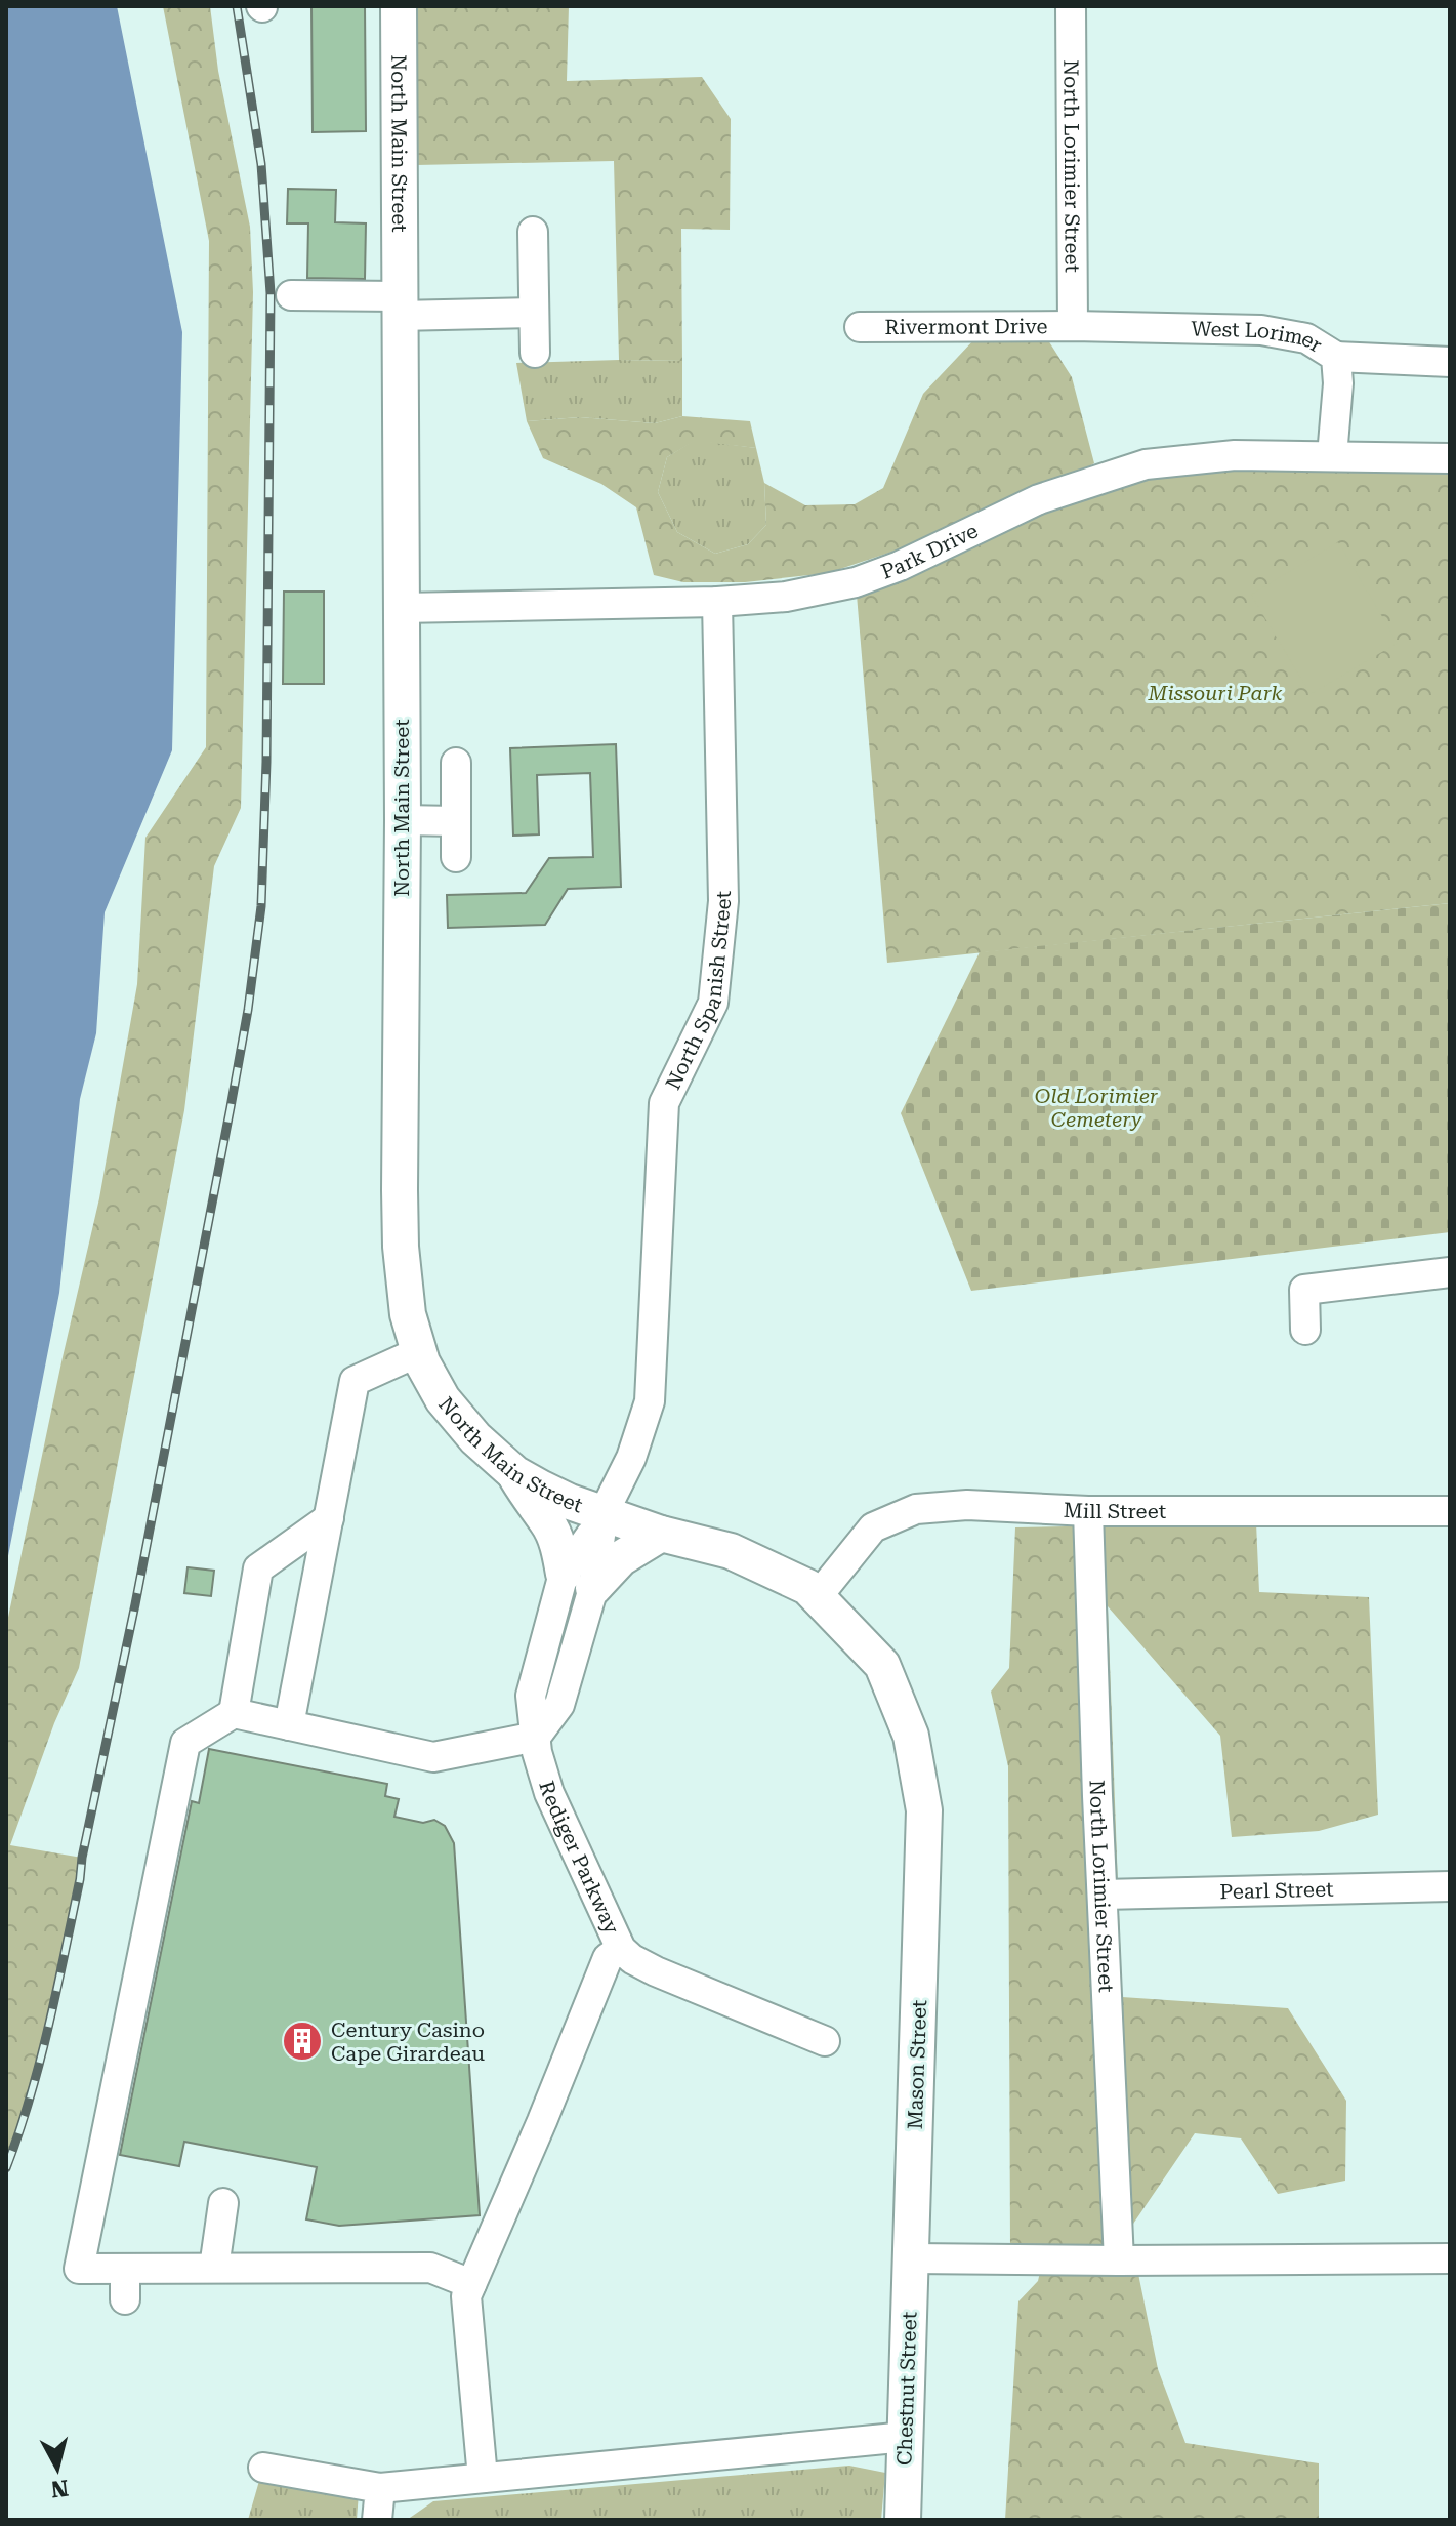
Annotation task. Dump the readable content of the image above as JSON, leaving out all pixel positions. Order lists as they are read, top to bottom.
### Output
{
  "streets": {
    "main road": ["North Main Street", "Mason Street", "Chestnut Street"],
    "street": [
      "North Lorimier Street",
      "Rivermont Drive",
      "West Lorimer",
      "Park Drive",
      "North Spanish Street",
      "Mill Street",
      "Rediger Parkway",
      "Pearl Street"
    ]
  },
  "crossings": [
    ["North Main Street", "Park Drive"],
    ["North Main Street", "North Spanish Street"],
    ["North Main Street", "Rediger Parkway"],
    ["North Main Street", "Mason Street"],
    ["North Lorimier Street", "Rivermont Drive"],
    ["North Lorimier Street", "West Lorimer"],
    ["North Lorimier Street", "Mill Street"],
    ["North Lorimier Street", "Pearl Street"],
    ["Rivermont Drive", "West Lorimer"],
    ["West Lorimer", "Park Drive"],
    ["Park Drive", "North Spanish Street"],
    ["North Spanish Street", "Rediger Parkway"],
    ["North Spanish Street", "Mason Street"],
    ["Mill Street", "Mason Street"],
    ["Rediger Parkway", "Mason Street"],
    ["Mason Street", "Chestnut Street"]
  ],
  "parks": ["Missouri Park", "Old Lorimier Cemetery"],
  "places": {
    "building": ["Century Casino Cape Girardeau"]
  },
  "north": "bottom"
}
